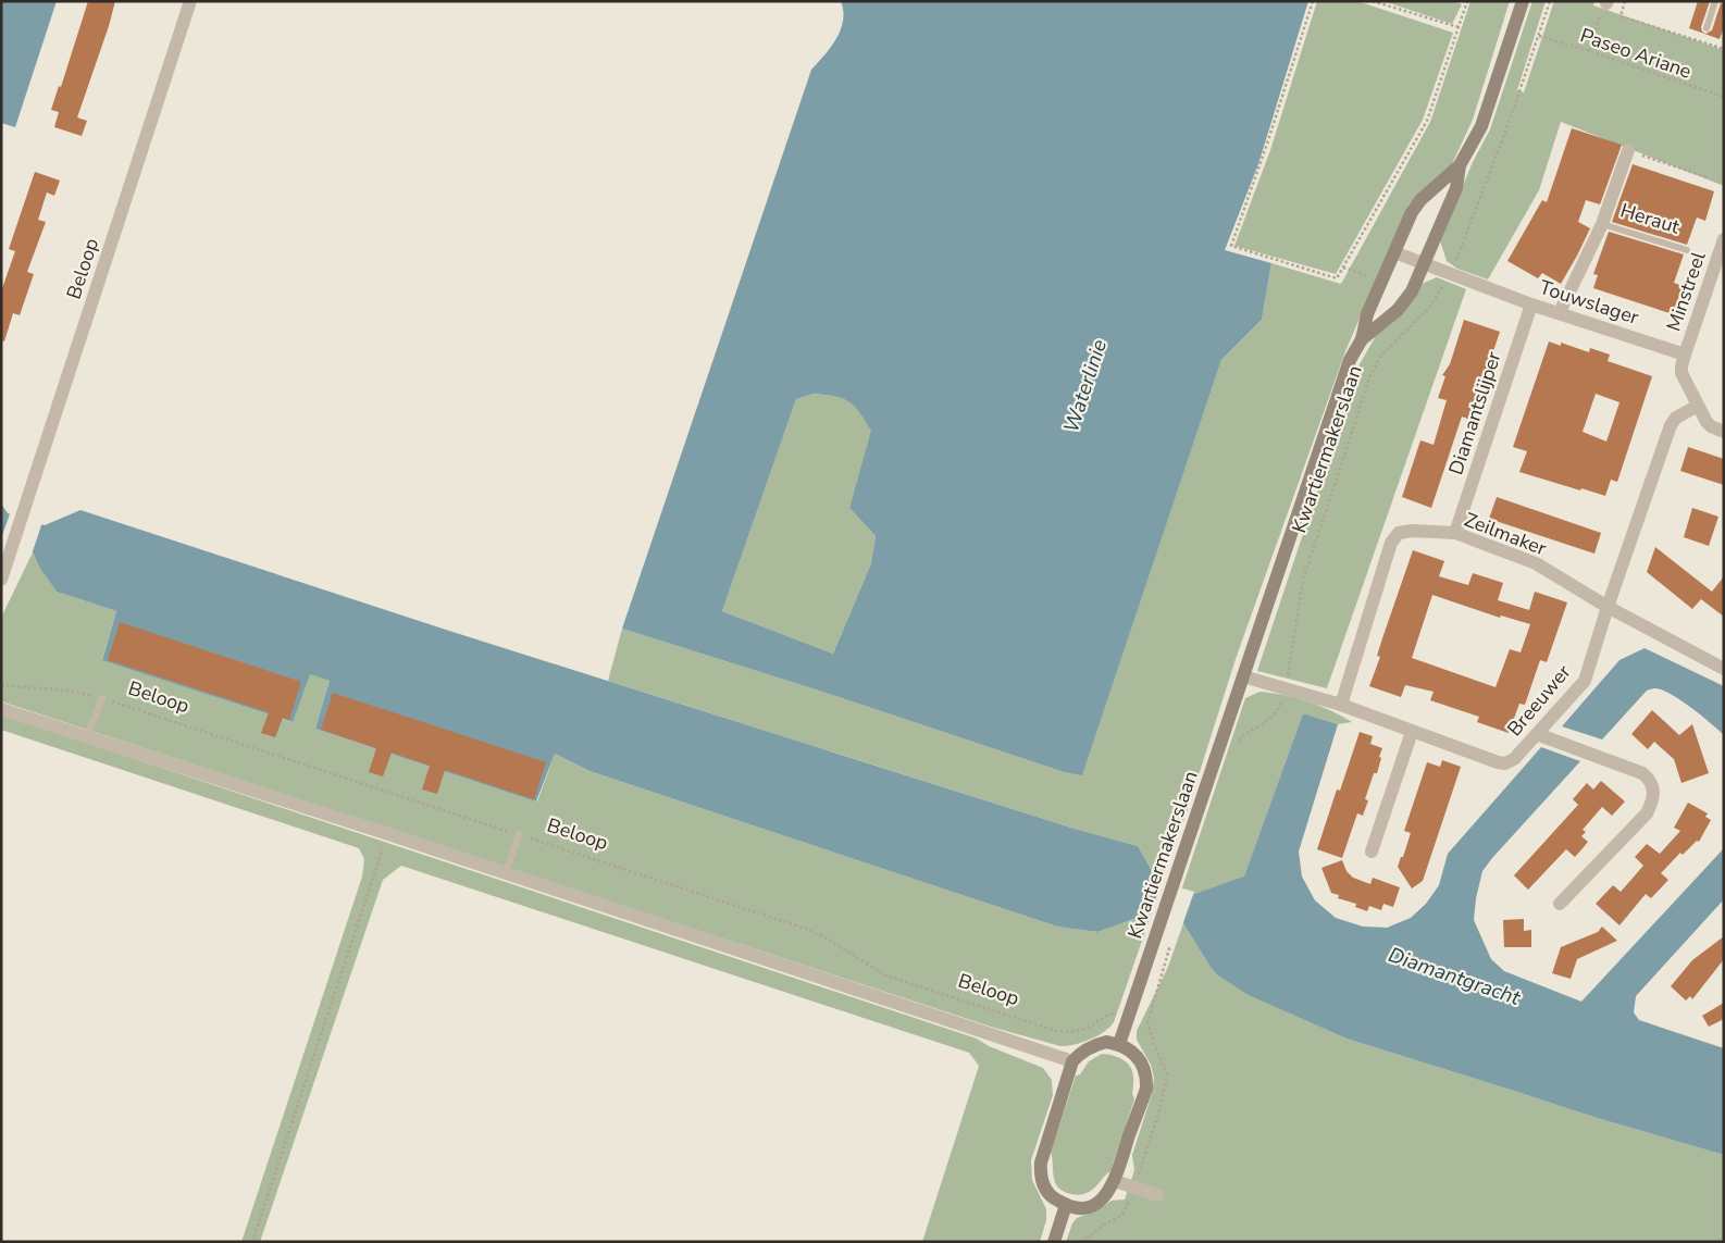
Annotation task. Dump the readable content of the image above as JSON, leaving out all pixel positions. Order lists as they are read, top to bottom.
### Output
{
  "streets": {
    "main road": ["Kwartiermakerslaan"],
    "street": [
      "Heraut",
      "Beloop",
      "Minstreel",
      "Touwslager",
      "Diamantslijper",
      "Zeilmaker",
      "Breeuwer"
    ],
    "path": ["Paseo Ariane"]
  },
  "crossings": [
    ["Paseo Ariane", "Kwartiermakerslaan"],
    ["Heraut", "Touwslager"],
    ["Beloop", "Kwartiermakerslaan"],
    ["Minstreel", "Touwslager"],
    ["Touwslager", "Diamantslijper"],
    ["Touwslager", "Kwartiermakerslaan"],
    ["Diamantslijper", "Zeilmaker"],
    ["Kwartiermakerslaan", "Breeuwer"],
    ["Zeilmaker", "Breeuwer"]
  ],
  "water": ["Waterlinie", "Diamantgracht"]
}
